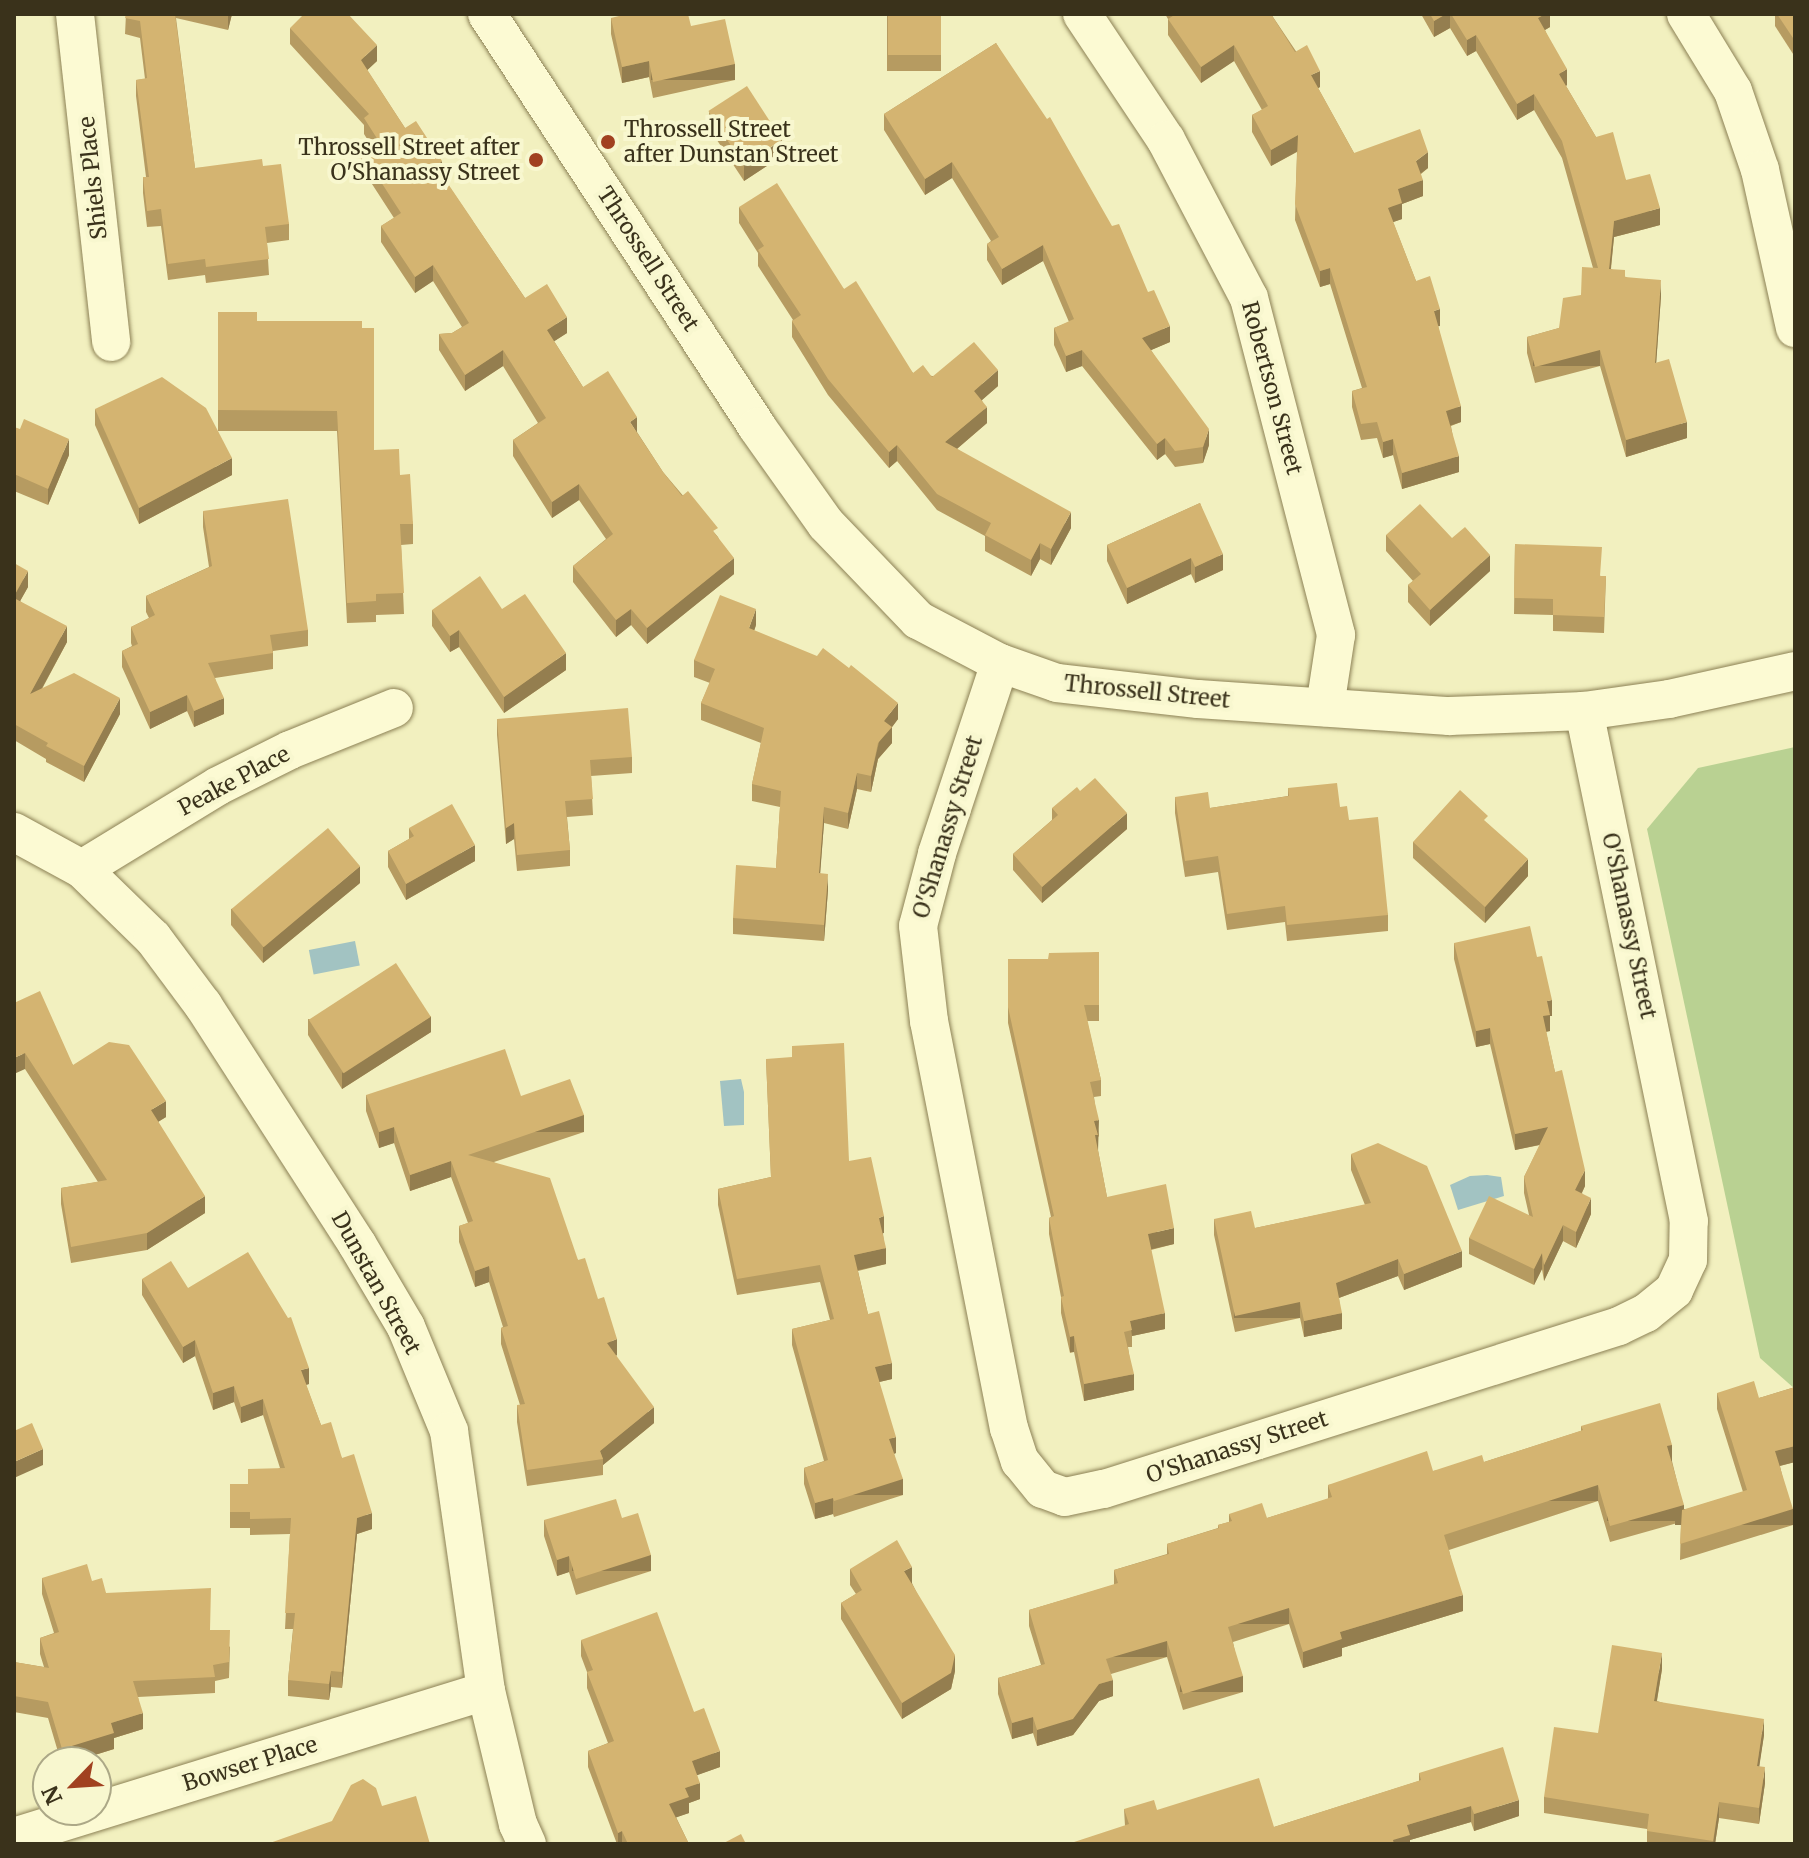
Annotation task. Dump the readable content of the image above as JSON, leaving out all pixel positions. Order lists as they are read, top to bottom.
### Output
{
  "streets": {
    "street": [
      "Shiels Place",
      "Throssell Street",
      "Robertson Street",
      "Peake Place",
      "O'Shanassy Street",
      "Dunstan Street",
      "Bowser Place"
    ]
  },
  "crossings": [
    ["Throssell Street", "Robertson Street"],
    ["Throssell Street", "O'Shanassy Street"],
    ["Peake Place", "Dunstan Street"],
    ["Dunstan Street", "Bowser Place"]
  ],
  "places": ["Throssell Street after Dunstan Street", "Throssell Street after O'Shanassy Street"],
  "north": "bottom left"
}
